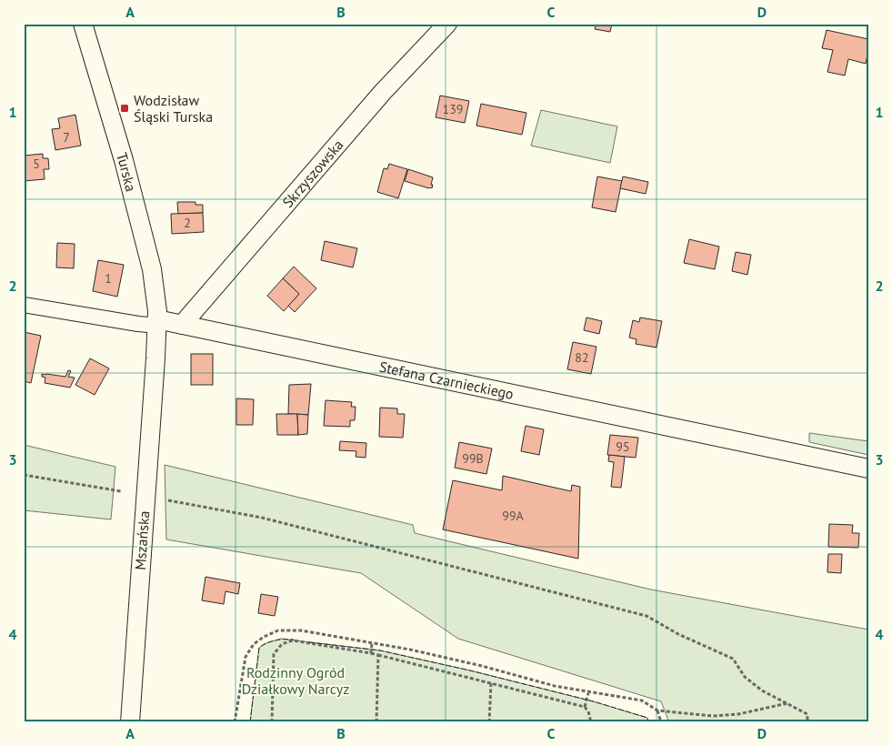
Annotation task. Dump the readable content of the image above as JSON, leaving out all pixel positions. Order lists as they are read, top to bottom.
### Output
{
  "streets": {
    "street": [
      "Turska",
      "Skrzyszowska",
      "Stefana Czarnieckiego",
      "Mszańska"
    ]
  },
  "crossings": [
    ["Turska", "Stefana Czarnieckiego"],
    ["Turska", "Mszańska"],
    ["Skrzyszowska", "Stefana Czarnieckiego"]
  ],
  "parks": ["Rodzinny Ogród Działkowy Narcyz"],
  "places": {
    "transit": ["Wodzisław Śląski Turska"]
  },
  "house_numbers": [
    "139",
    "7",
    "5",
    "2",
    "1",
    "82",
    "95",
    "99B",
    "99A"
  ],
  "grid": {
    "columns": [
      "A",
      "B",
      "C",
      "D"
    ],
    "rows": [
      "1",
      "2",
      "3",
      "4"
    ]
  }
}
